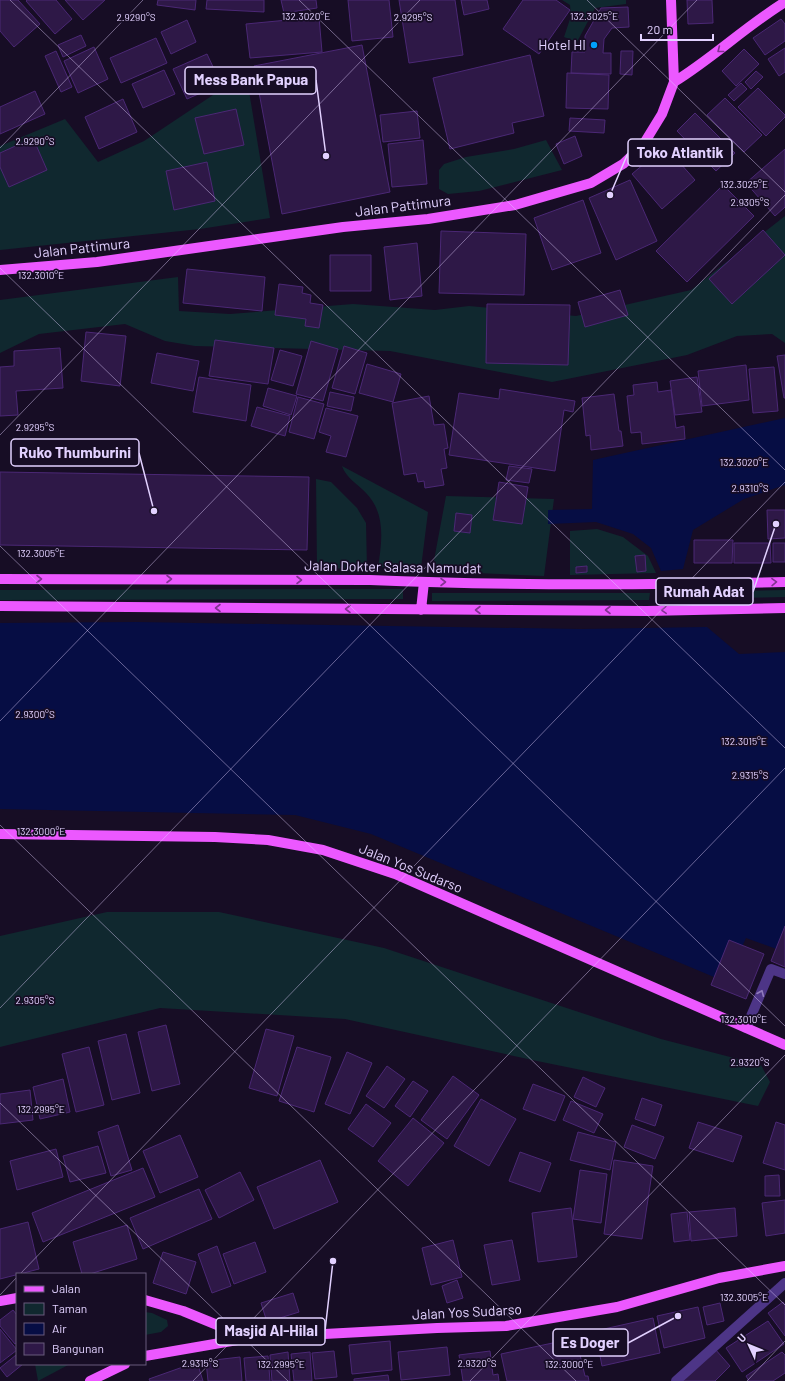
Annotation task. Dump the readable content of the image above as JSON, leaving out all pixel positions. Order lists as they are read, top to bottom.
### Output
{
  "streets": {
    "main road": ["Jalan Pattimura", "Jalan Dokter Salasa Namudat", "Jalan Yos Sudarso"]
  },
  "places": [
    "Hotel HI",
    "Mess Bank Papua",
    "Toko Atlantik",
    "Ruko Thumburini",
    "Rumah Adat",
    "Masjid Al-Hilal",
    "Es Doger"
  ],
  "legend": [
    "Jalan",
    "Taman",
    "Air",
    "Bangunan"
  ],
  "scale_bar": "20 m",
  "north": "top left",
  "coordinates": [
    "132.3020°E",
    "132.3025°E",
    "2.9290°S",
    "2.9295°S",
    "2.9305°S",
    "132.3010°E",
    "2.9310°S",
    "132.3005°E",
    "2.9300°S",
    "132.3015°E",
    "2.9315°S",
    "132.3000°E",
    "2.9320°S",
    "132.2995°E"
  ]
}
